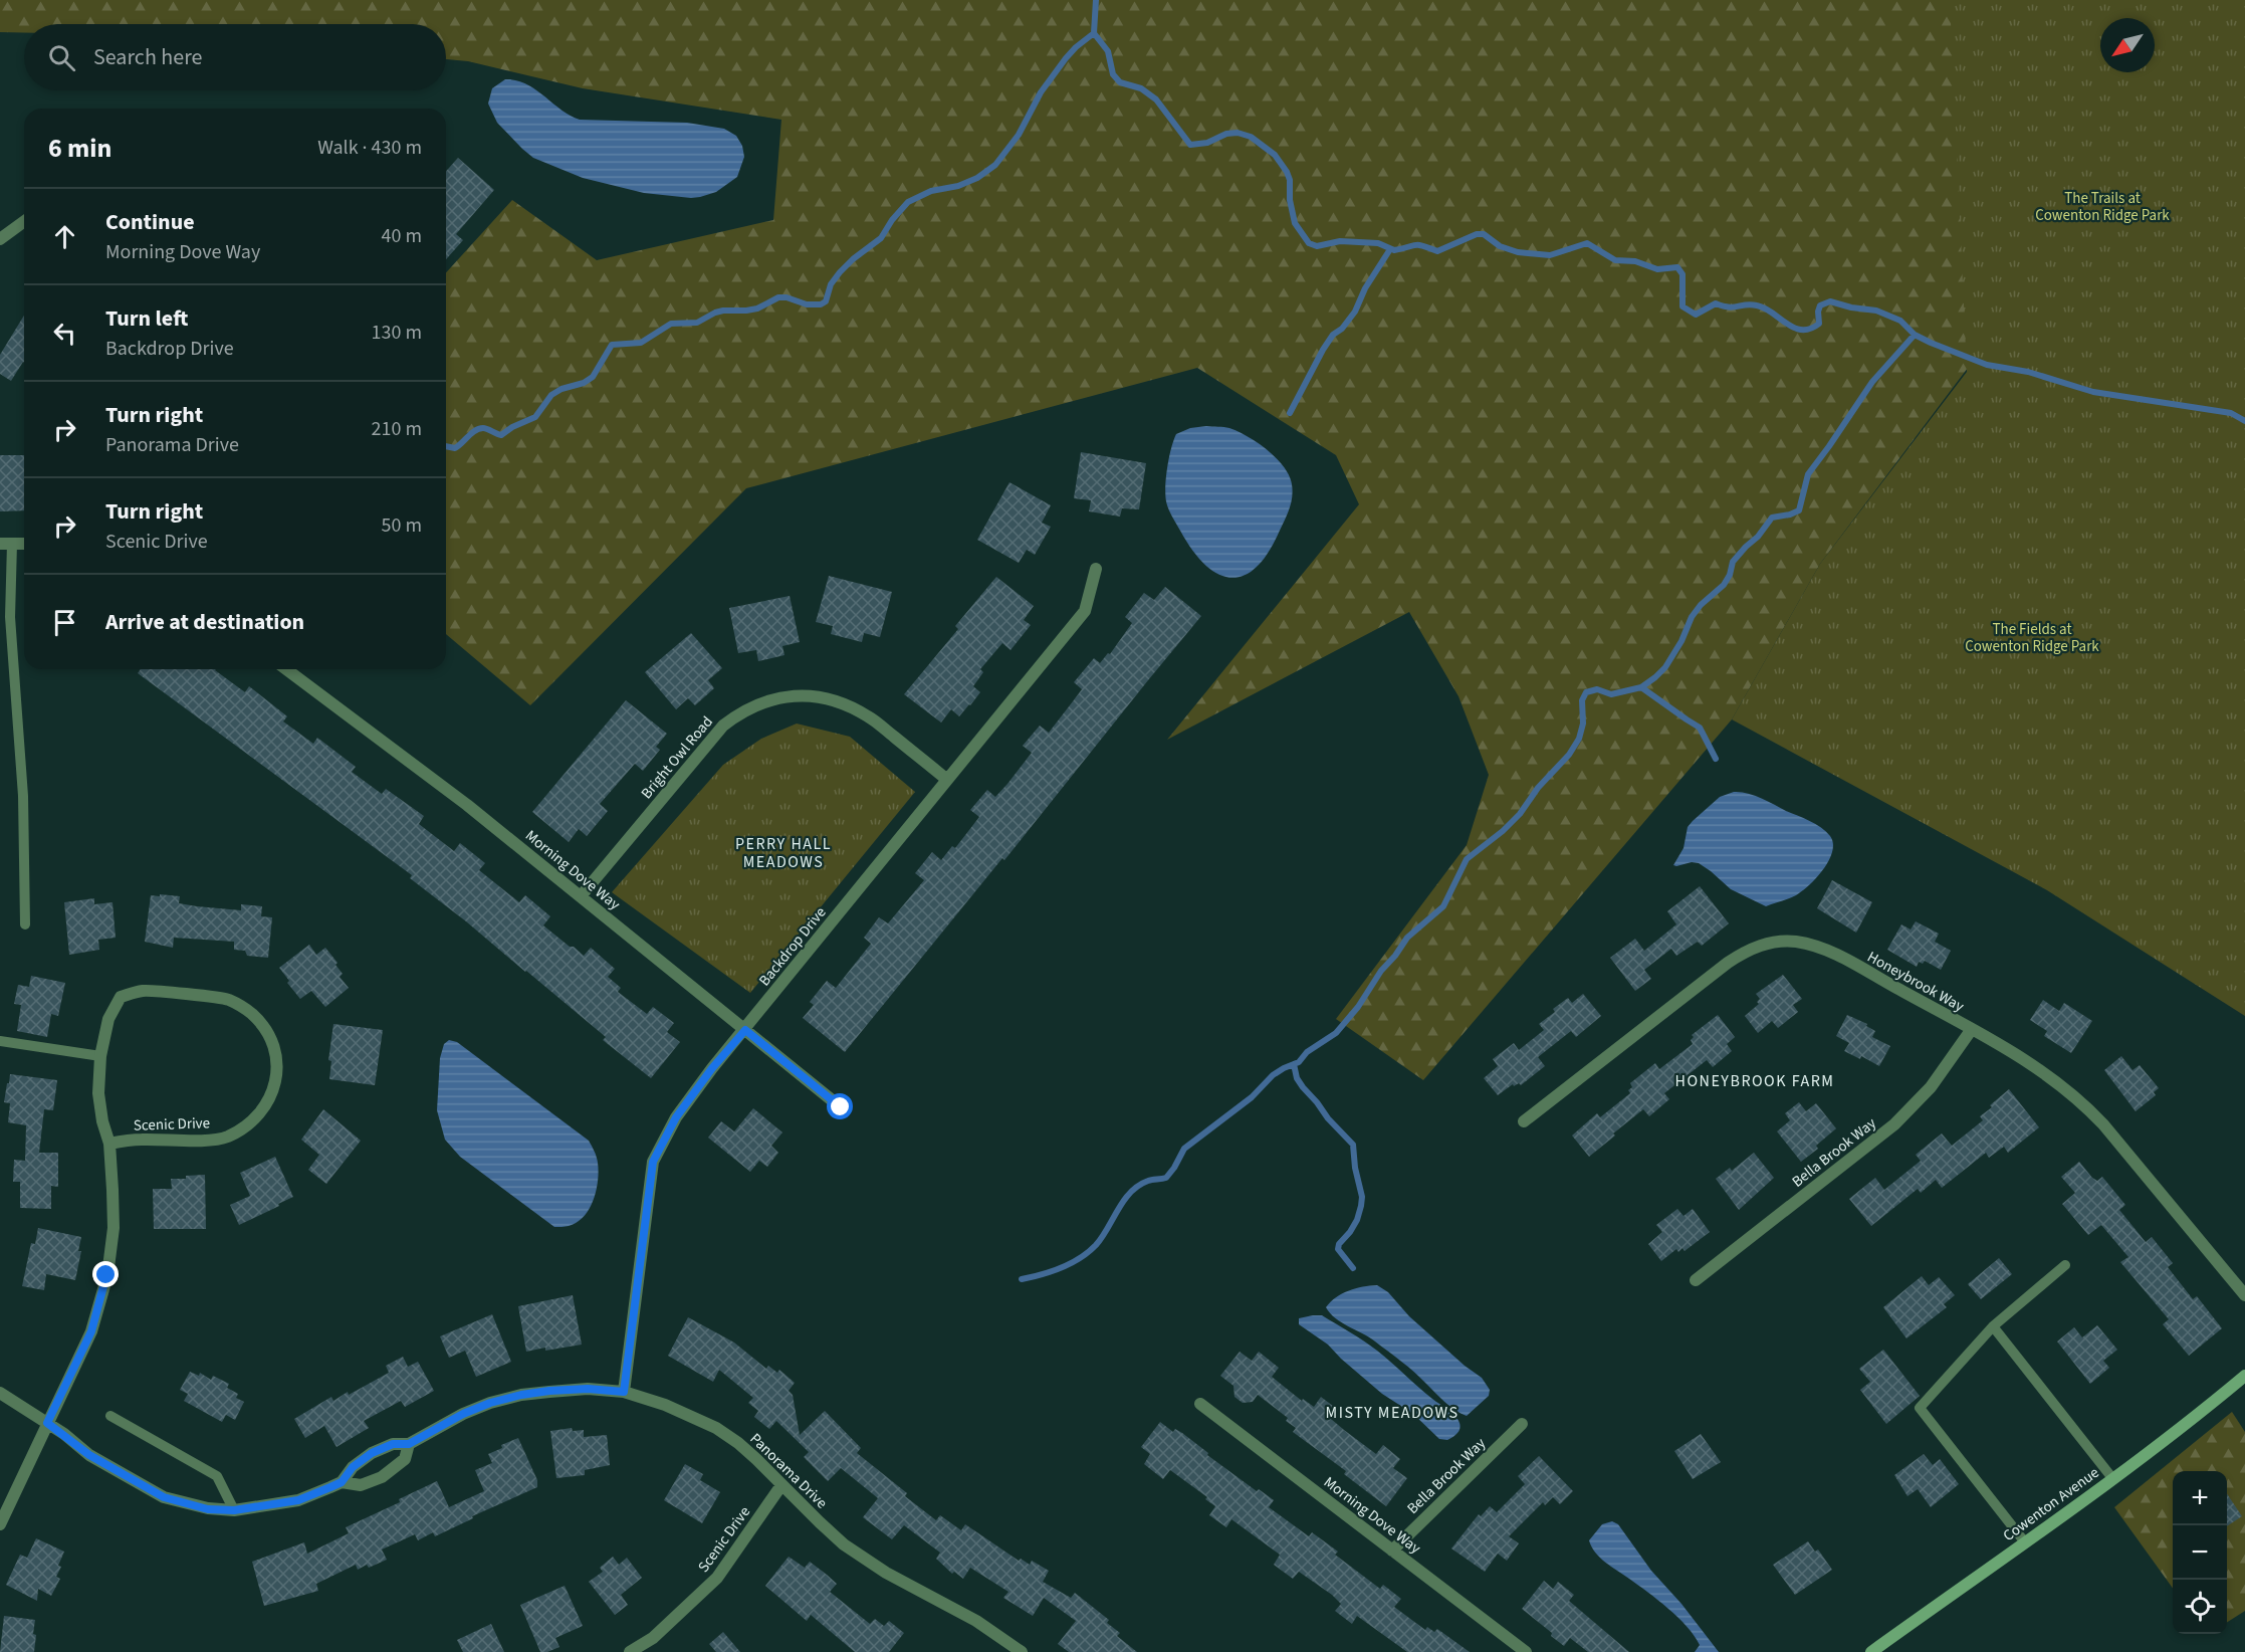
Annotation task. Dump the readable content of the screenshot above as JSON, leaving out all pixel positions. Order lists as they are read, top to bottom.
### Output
{
  "streets": {
    "street": [
      "Bright Owl Road",
      "Morning Dove Way",
      "Backdrop Drive",
      "Honeybrook Way",
      "Scenic Drive",
      "Bella Brook Way",
      "Panorama Drive",
      "Cowenton Avenue"
    ]
  },
  "crossings": [
    ["Bright Owl Road", "Morning Dove Way"],
    ["Bright Owl Road", "Backdrop Drive"],
    ["Morning Dove Way", "Backdrop Drive"],
    ["Morning Dove Way", "Bella Brook Way"],
    ["Backdrop Drive", "Panorama Drive"],
    ["Honeybrook Way", "Bella Brook Way"],
    ["Scenic Drive", "Panorama Drive"]
  ],
  "districts": ["PERRY HALL MEADOWS", "HONEYBROOK FARM", "MISTY MEADOWS"],
  "parks": ["The Trails at Cowenton Ridge Park", "The Fields at Cowenton Ridge Park"],
  "north": "bottom left",
  "page": {
    "search": "Search here",
    "heading": ["6 min", "Walk · 430 m"],
    "list": [
      ["Continue", "Morning Dove Way", "40 m"],
      ["Turn left", "Backdrop Drive", "130 m"],
      ["Turn right", "Panorama Drive", "210 m"],
      ["Turn right", "Scenic Drive", "50 m"],
      "Arrive at destination"
    ],
    "map_buttons": ["+", "−"]
  }
}
